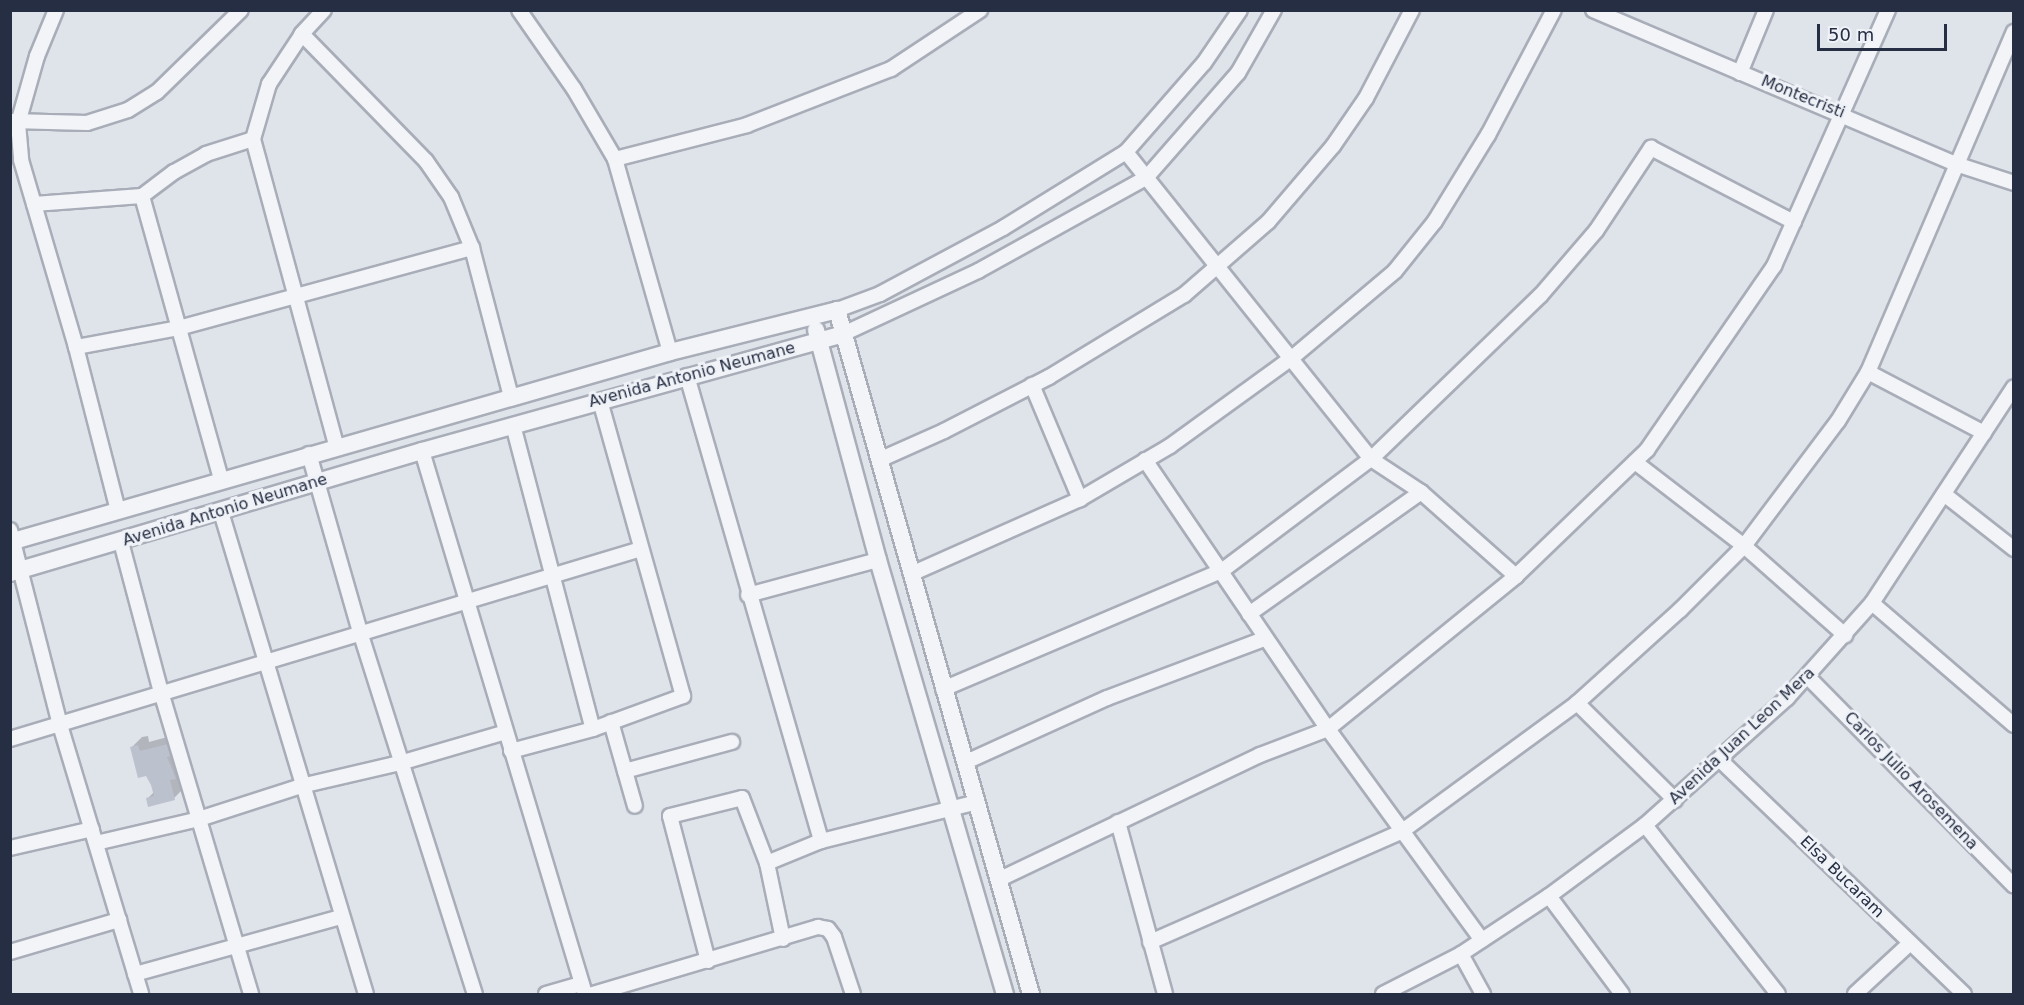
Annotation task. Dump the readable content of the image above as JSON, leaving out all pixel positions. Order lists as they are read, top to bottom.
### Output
{
  "streets": {
    "street": [
      "Montecristi",
      "Avenida Antonio Neumane",
      "Avenida Juan Leon Mera",
      "Carlos Julio Arosemena",
      "Elsa Bucaram"
    ]
  },
  "crossings": [
    ["Avenida Juan Leon Mera", "Carlos Julio Arosemena"],
    ["Avenida Juan Leon Mera", "Elsa Bucaram"]
  ],
  "scale_bar": "50 m"
}
